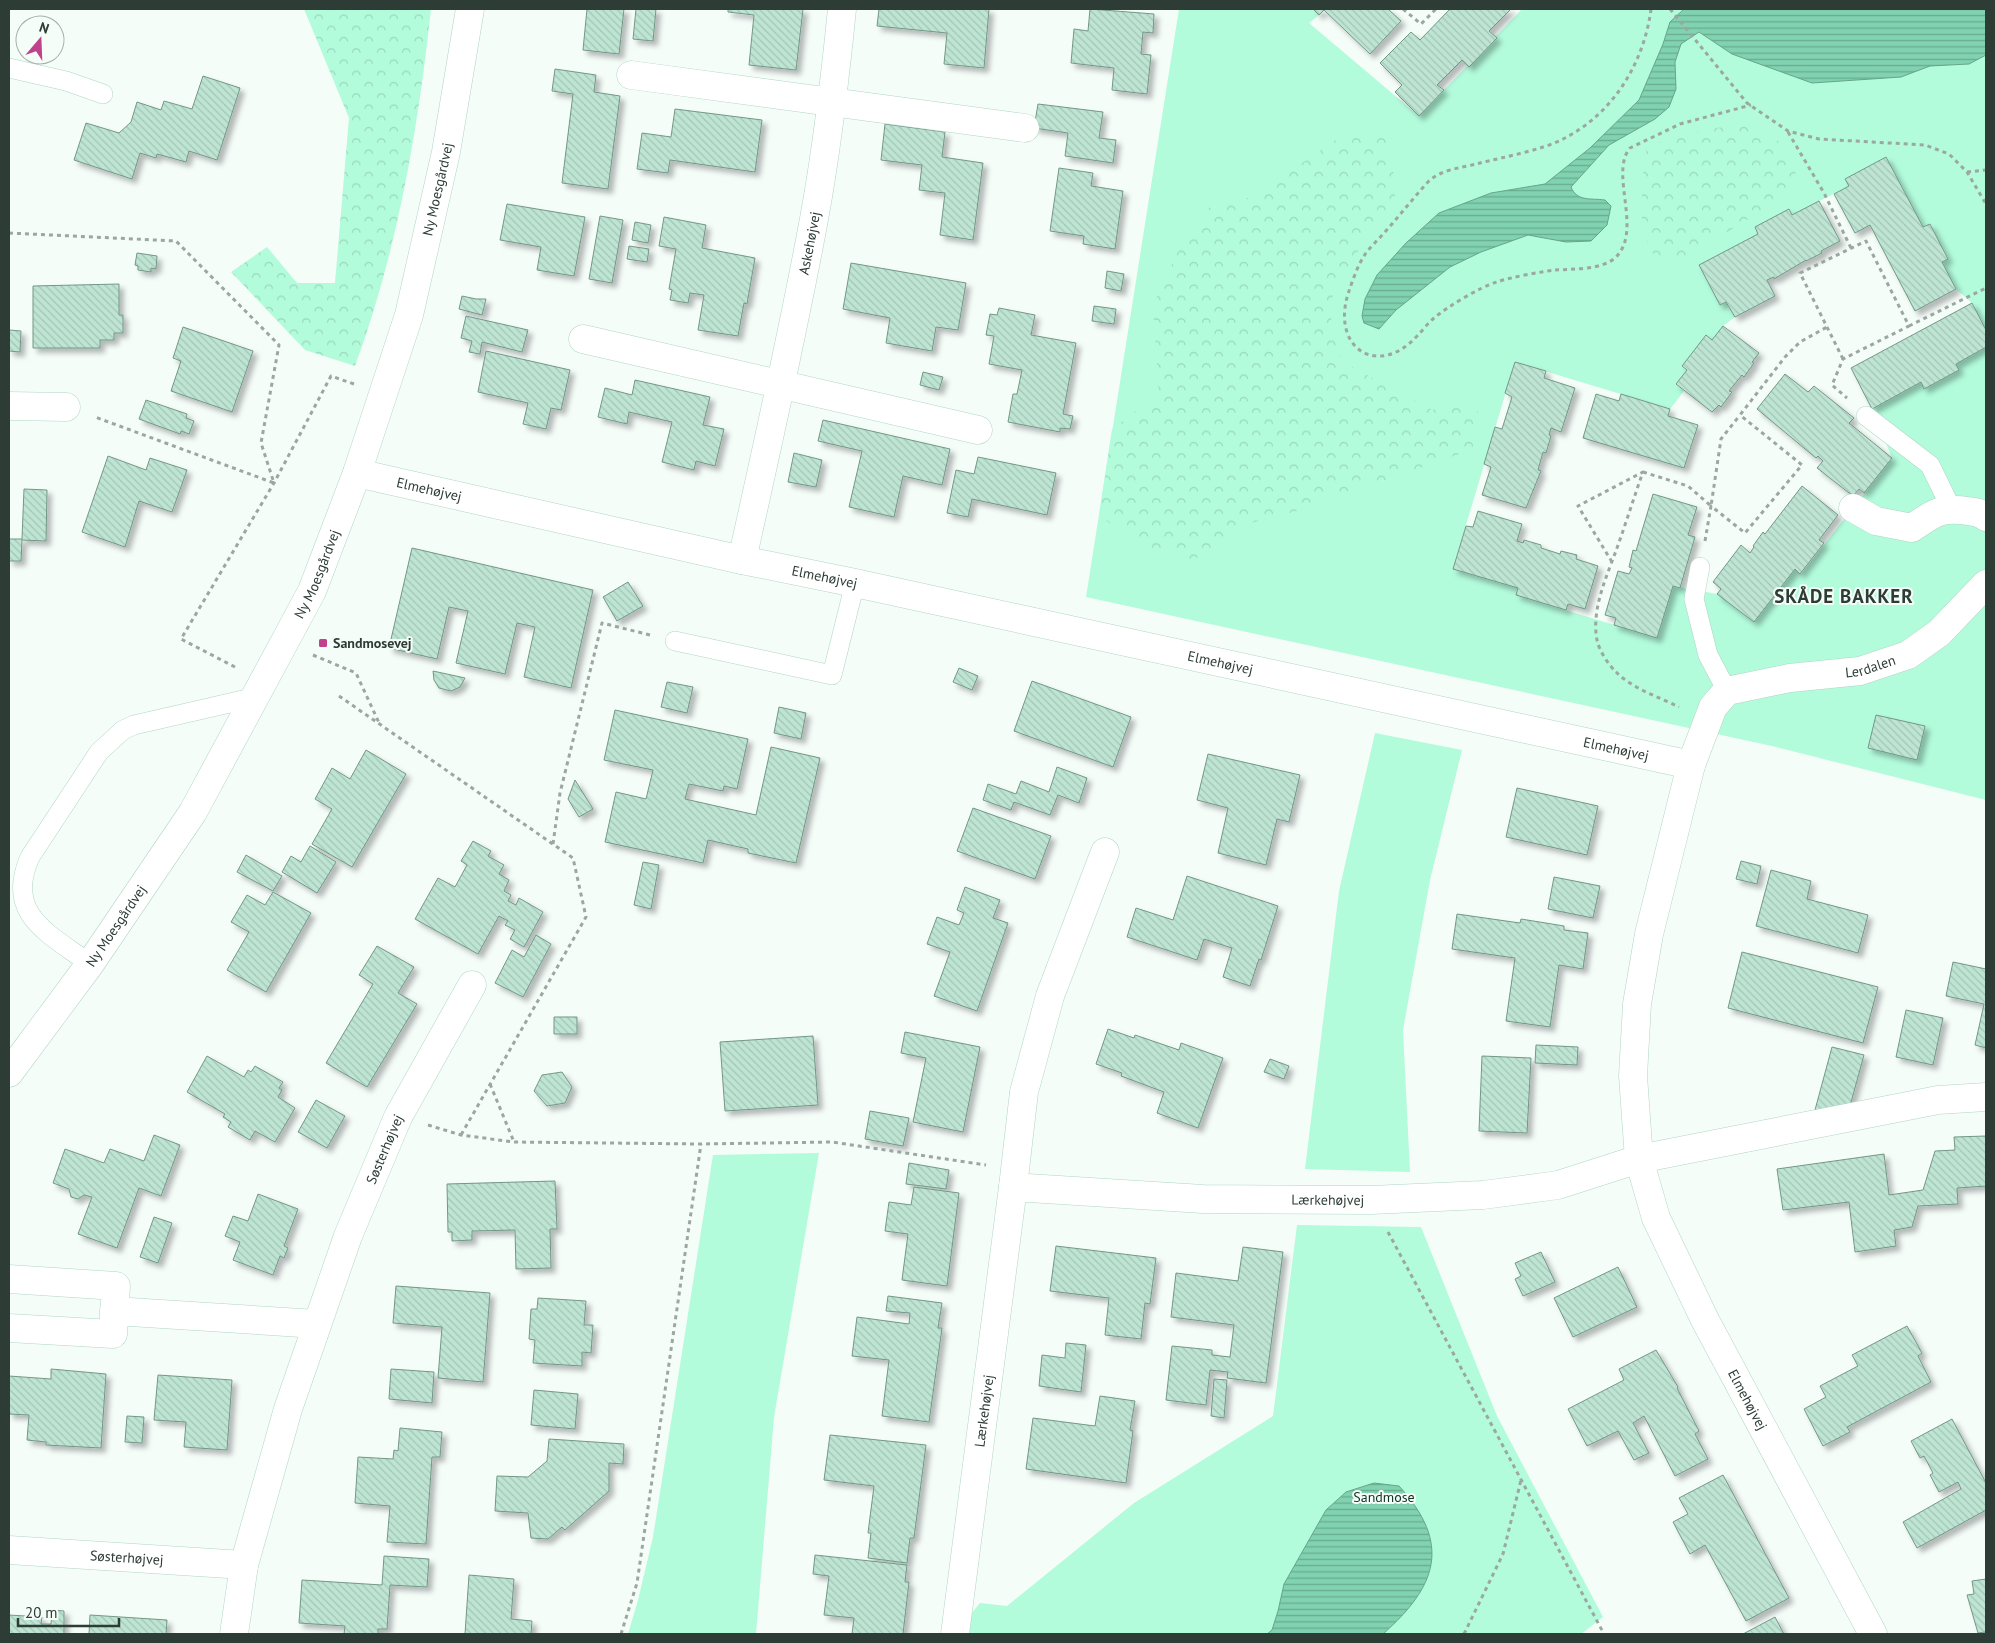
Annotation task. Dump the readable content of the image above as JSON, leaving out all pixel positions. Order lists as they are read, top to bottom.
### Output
{
  "streets": {
    "street": [
      "Ny Moesgårdvej",
      "Askehøjvej",
      "Elmehøjvej",
      "Lerdalen",
      "Søsterhøjvej",
      "Lærkehøjvej"
    ]
  },
  "crossings": [
    ["Ny Moesgårdvej", "Elmehøjvej"],
    ["Askehøjvej", "Elmehøjvej"],
    ["Elmehøjvej", "Lærkehøjvej"]
  ],
  "districts": ["SKÅDE BAKKER"],
  "parks": ["Sandmose"],
  "places": {
    "transit": ["Sandmosevej"]
  },
  "scale_bar": "20 m",
  "north": "top"
}
